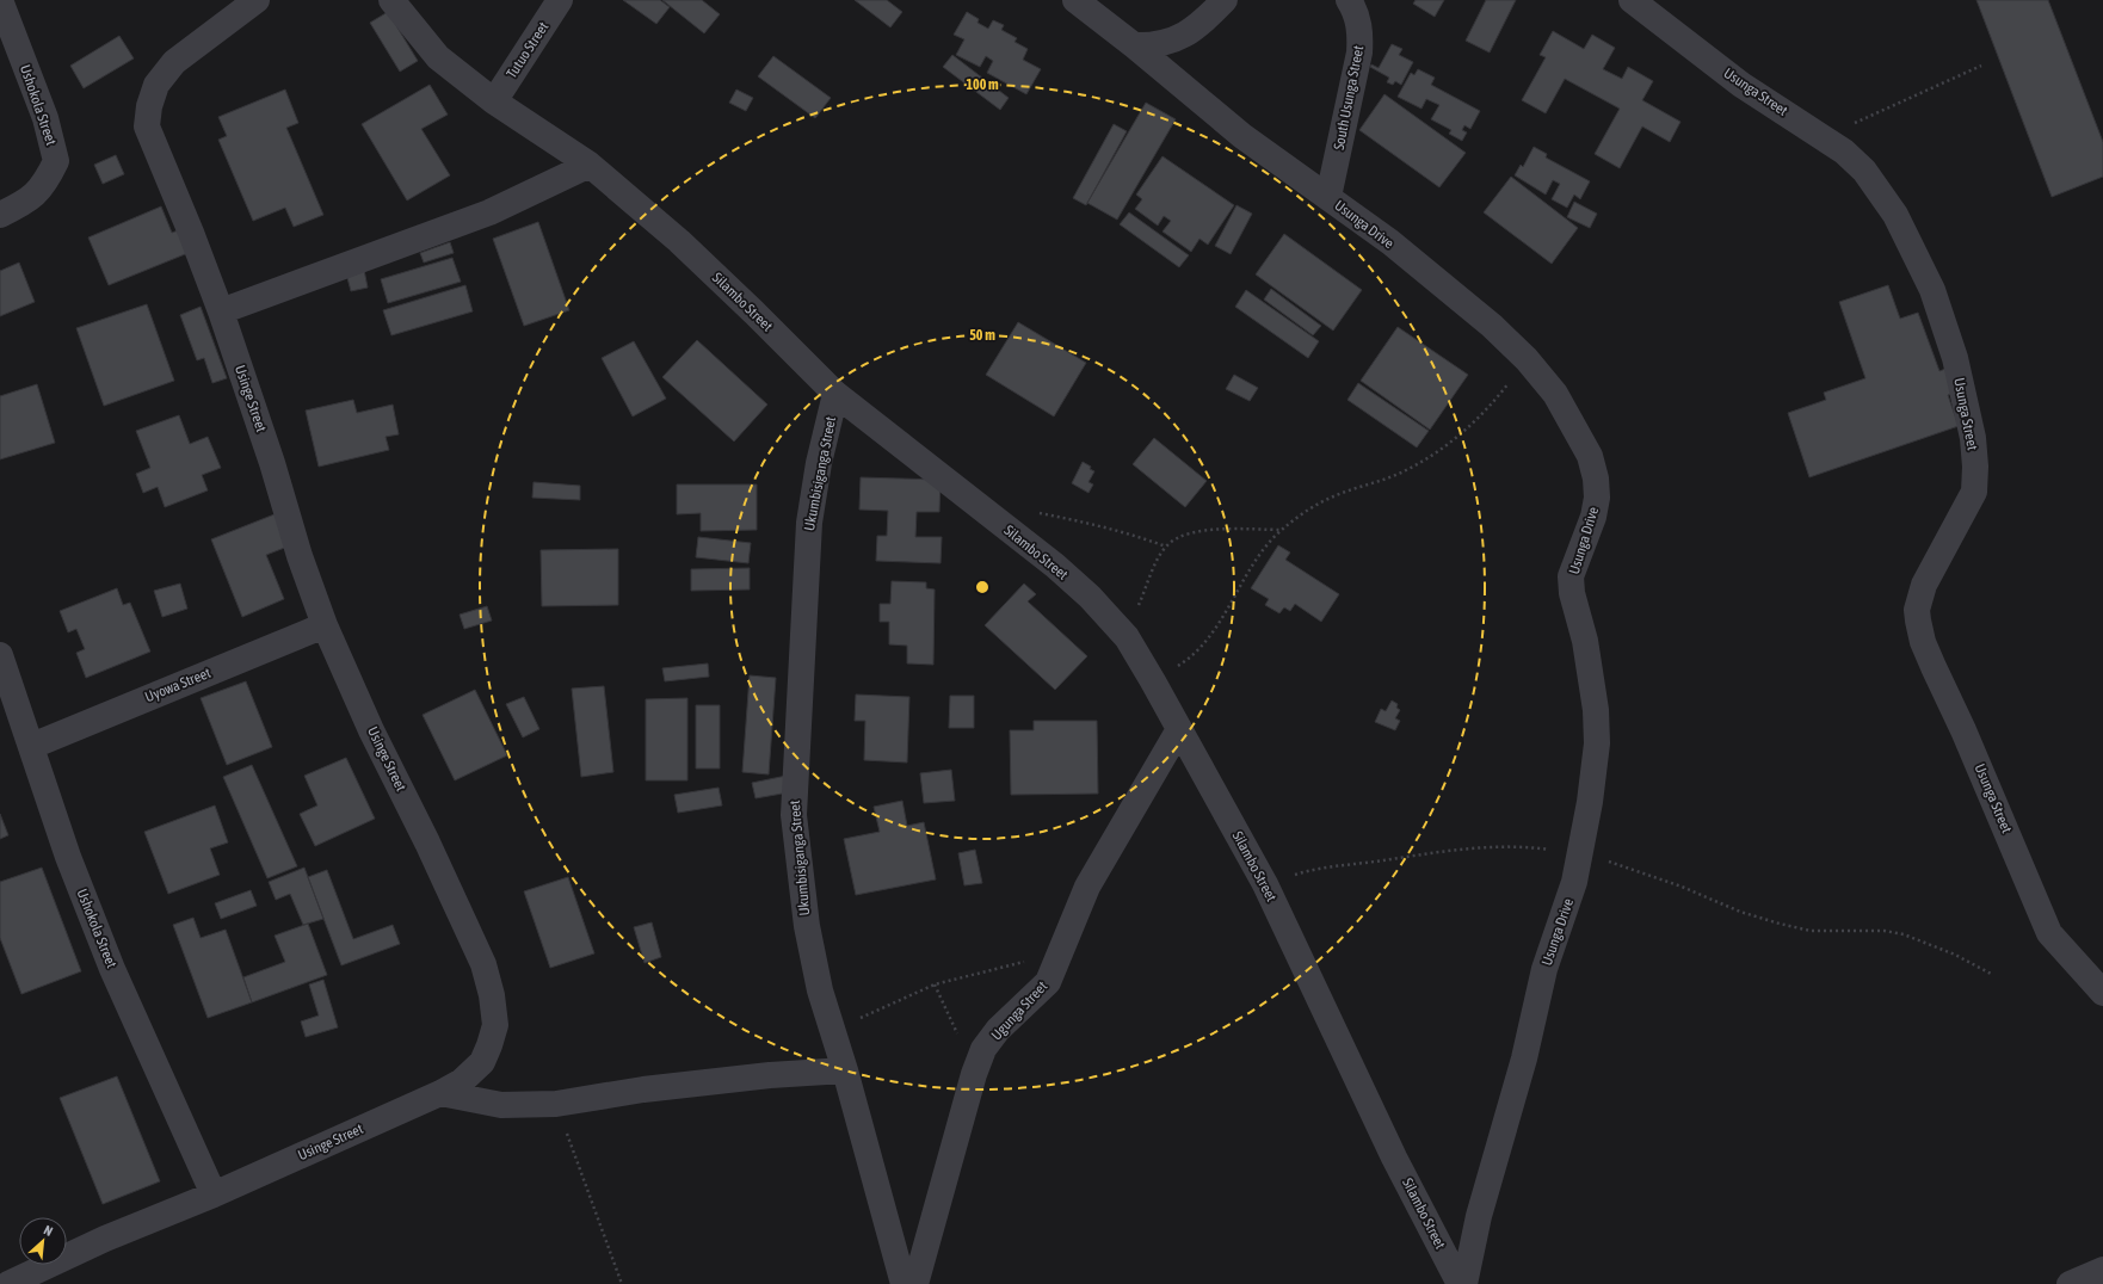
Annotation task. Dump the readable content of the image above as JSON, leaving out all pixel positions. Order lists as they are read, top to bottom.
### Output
{
  "streets": {
    "street": [
      "Tutuo Street",
      "Usunga Street",
      "South Usunga Street",
      "Ushokola Street",
      "Usunga Drive",
      "Silambo Street",
      "Usinge Street",
      "Ukumbisiganga Street",
      "Uyowa Street",
      "Ugunga Street"
    ]
  },
  "crossings": [
    ["Tutuo Street", "Silambo Street"],
    ["South Usunga Street", "Usunga Drive"],
    ["Ushokola Street", "Usinge Street"],
    ["Ushokola Street", "Uyowa Street"],
    ["Silambo Street", "Ukumbisiganga Street"],
    ["Silambo Street", "Ugunga Street"],
    ["Usinge Street", "Uyowa Street"]
  ],
  "north": "top right",
  "rings": ["100 m", "50 m"]
}
